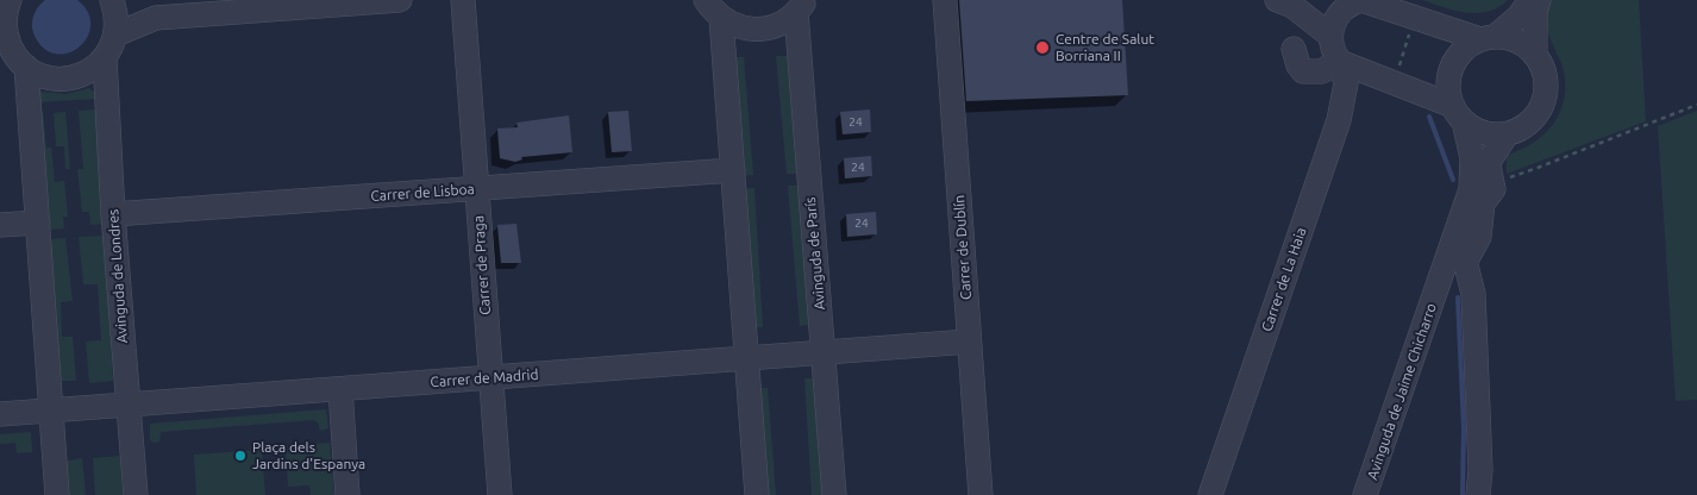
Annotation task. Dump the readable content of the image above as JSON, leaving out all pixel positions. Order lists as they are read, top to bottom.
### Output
{
  "streets": {
    "street": [
      "Carrer de Lisboa",
      "Carrer de Dublín",
      "Avinguda de París",
      "Carrer de Praga",
      "Avinguda de Londres",
      "Carrer de La Haia",
      "Carrer de Madrid",
      "Avinguda de Jaime Chicharro"
    ]
  },
  "crossings": [
    ["Carrer de Lisboa", "Carrer de Praga"],
    ["Carrer de Lisboa", "Avinguda de Londres"],
    ["Carrer de Dublín", "Carrer de Madrid"],
    ["Avinguda de París", "Carrer de Madrid"],
    ["Carrer de Praga", "Carrer de Madrid"],
    ["Avinguda de Londres", "Carrer de Madrid"]
  ],
  "places": ["Centre de Salut Borriana II", "Plaça dels Jardins d'Espanya"],
  "house_numbers": ["24", "24", "24"]
}
